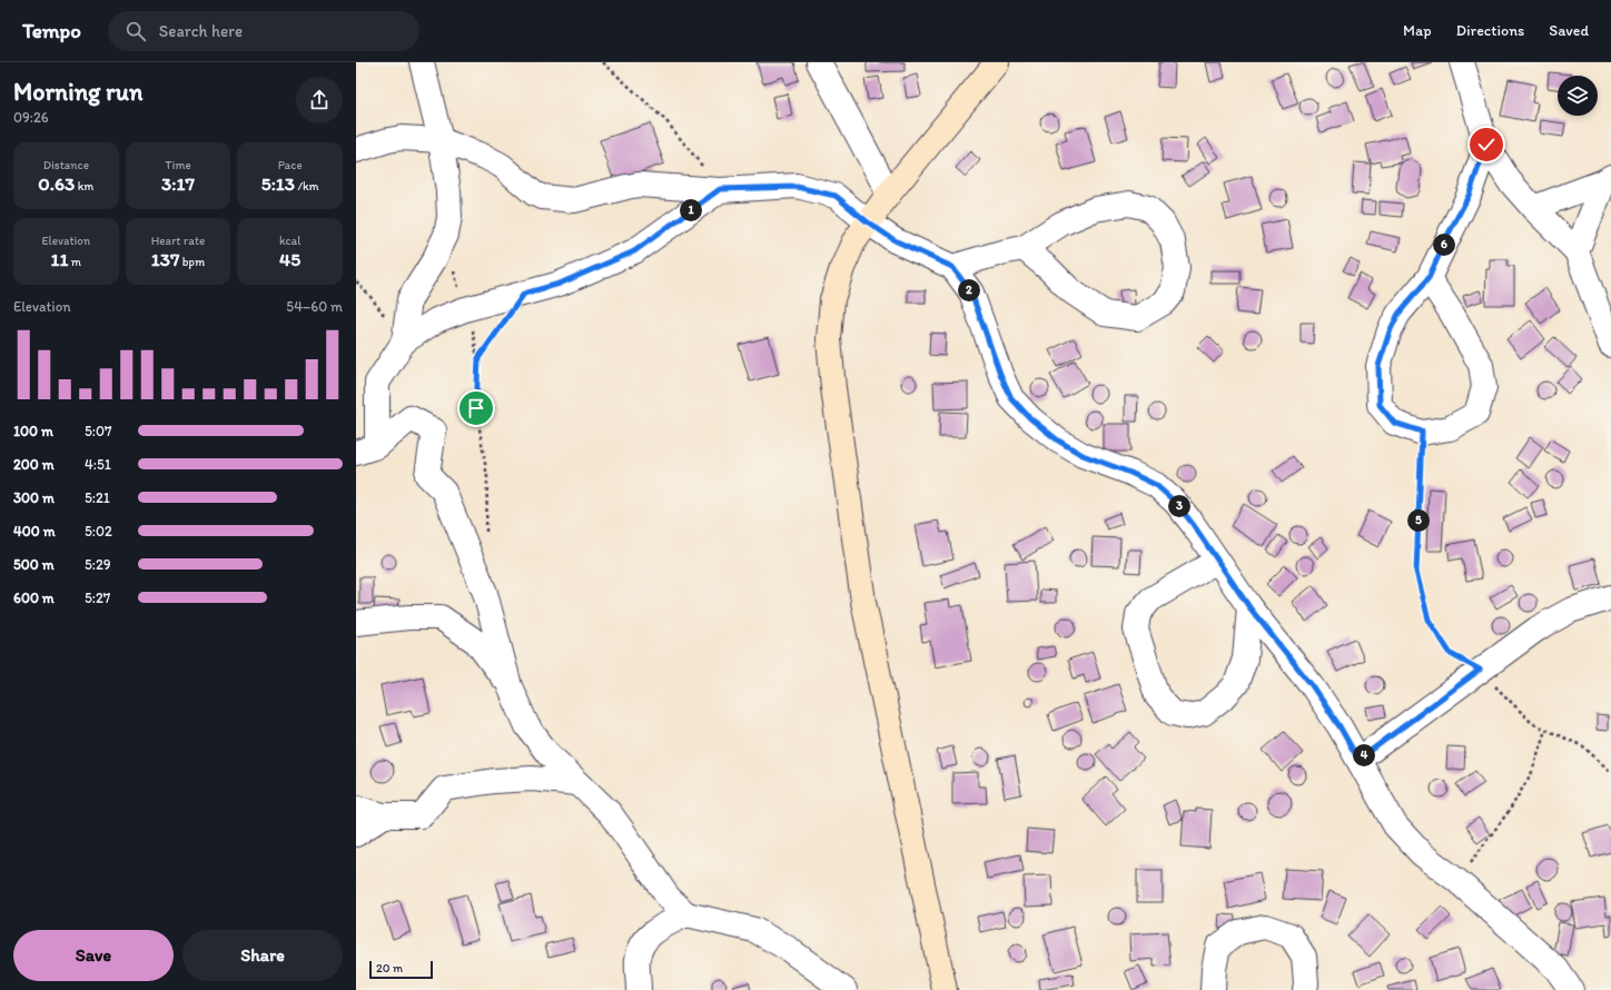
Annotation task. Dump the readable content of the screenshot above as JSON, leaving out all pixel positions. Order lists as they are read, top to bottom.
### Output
{
  "scale_bar": "20 m",
  "page": {
    "header": "Tempo",
    "search": "Search here",
    "nav": ["Map", "Directions", "Saved"],
    "heading": ["Morning run", "09:26"],
    "stats": [
      ["Distance", "0.63 km"],
      ["Time", "3:17"],
      ["Pace", "5:13 /km"],
      ["Elevation", "11 m"],
      ["Heart rate", "137 bpm"],
      ["kcal", "45"]
    ],
    "pins": [
      "1",
      "6",
      "2",
      "3",
      "5",
      "4"
    ],
    "chart": ["Elevation", "54–60 m"],
    "list": [
      {
        "name": "100 m",
        "note": "5:07"
      },
      {
        "name": "200 m",
        "note": "4:51"
      },
      {
        "name": "300 m",
        "note": "5:21"
      },
      {
        "name": "400 m",
        "note": "5:02"
      },
      {
        "name": "500 m",
        "note": "5:29"
      },
      {
        "name": "600 m",
        "note": "5:27"
      }
    ],
    "buttons": ["Save", "Share"],
    "scale": "20 m"
  }
}
